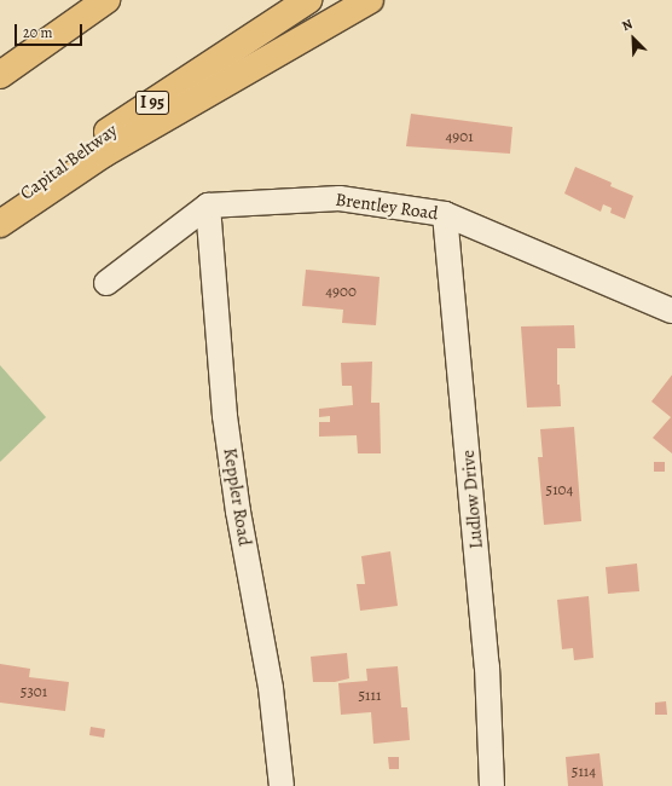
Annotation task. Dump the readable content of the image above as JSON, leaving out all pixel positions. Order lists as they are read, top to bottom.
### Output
{
  "streets": {
    "highway": ["I 95", "Capital Beltway"],
    "street": ["Brentley Road", "Keppler Road", "Ludlow Drive"]
  },
  "crossings": [
    ["Brentley Road", "Keppler Road"],
    ["Brentley Road", "Ludlow Drive"]
  ],
  "house_numbers": [
    "4901",
    "4900",
    "5104",
    "5301",
    "5111",
    "5114"
  ],
  "scale_bar": "20 m",
  "north": "top left"
}
